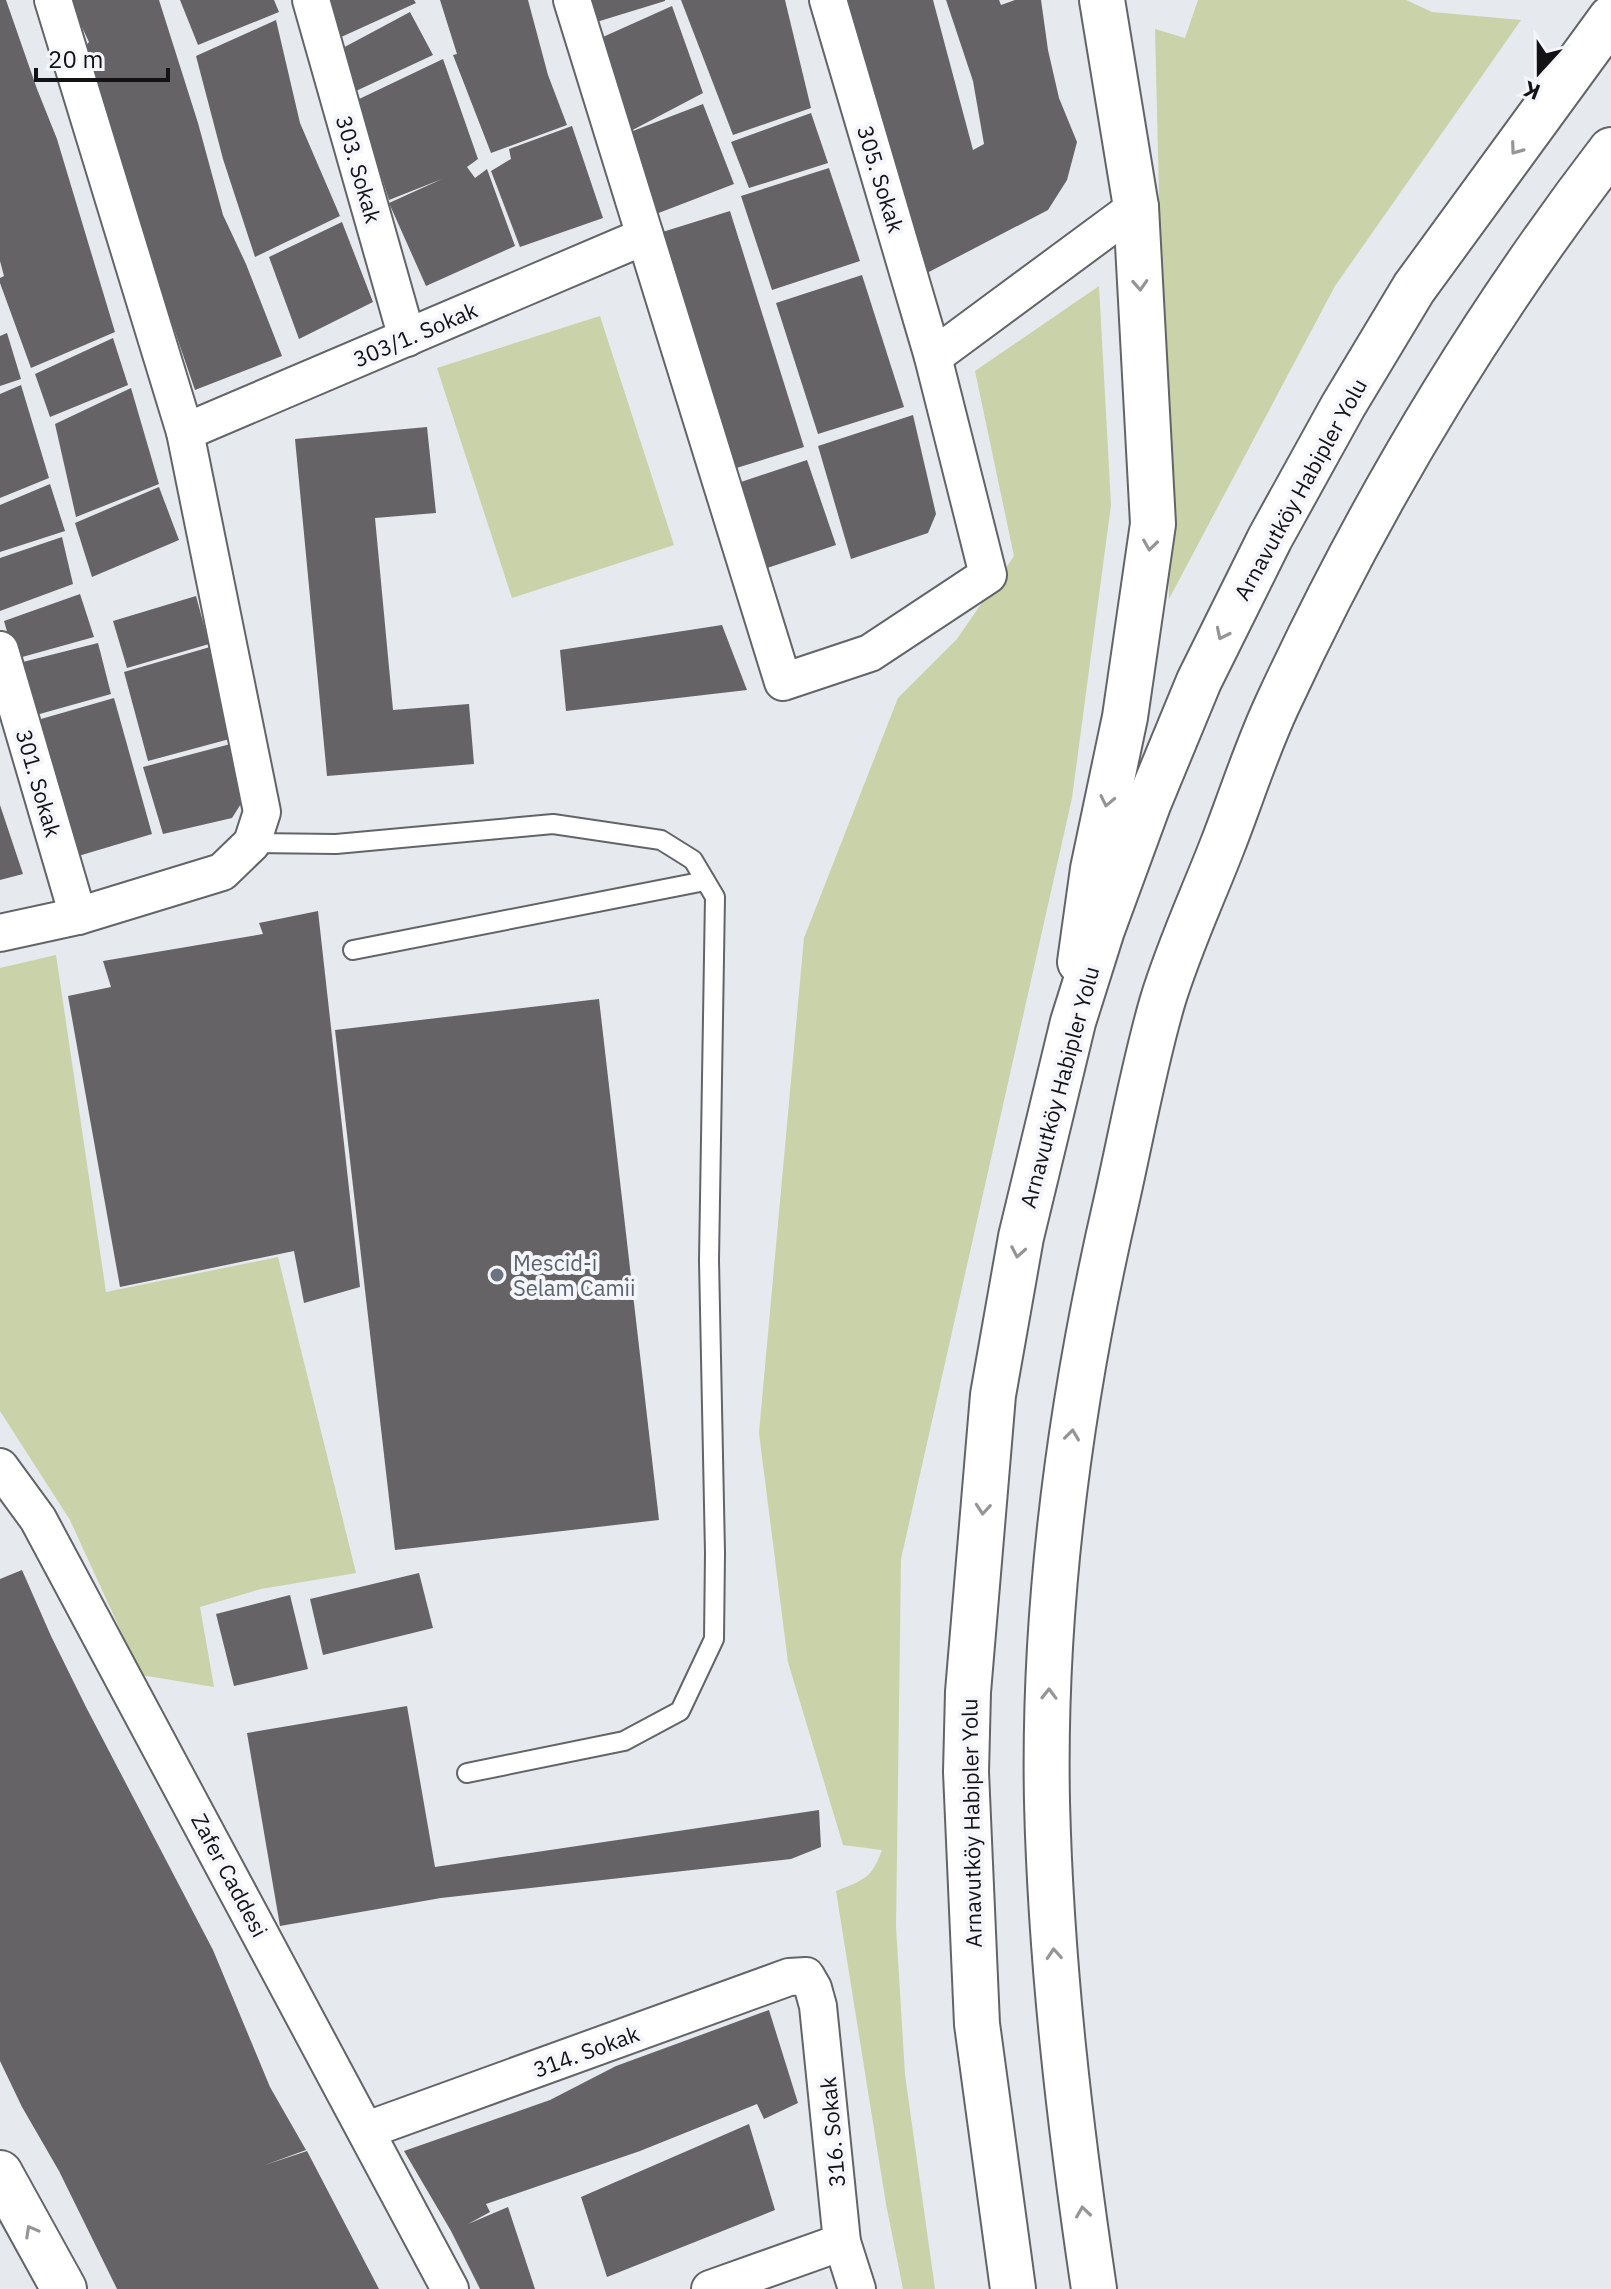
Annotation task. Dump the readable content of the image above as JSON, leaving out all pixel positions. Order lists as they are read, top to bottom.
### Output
{
  "streets": {
    "main road": ["Arnavutköy Habipler Yolu"],
    "street": [
      "303. Sokak",
      "305. Sokak",
      "303/1. Sokak",
      "301. Sokak",
      "Zafer Caddesi",
      "314. Sokak",
      "316. Sokak"
    ]
  },
  "crossings": [
    ["303. Sokak", "303/1. Sokak"],
    ["305. Sokak", "303/1. Sokak"],
    ["Zafer Caddesi", "314. Sokak"],
    ["314. Sokak", "316. Sokak"]
  ],
  "places": ["Mescid-i Selam Camii"],
  "scale_bar": "20 m",
  "north": "bottom"
}
